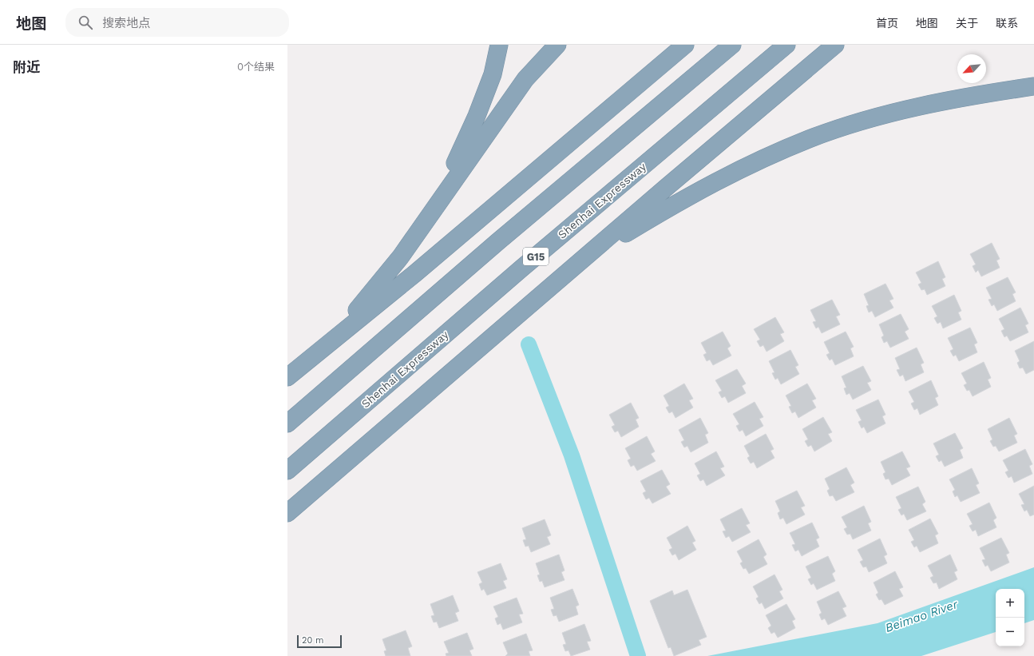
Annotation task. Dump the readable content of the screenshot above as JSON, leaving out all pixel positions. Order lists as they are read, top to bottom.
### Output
{
  "streets": {
    "highway": ["Shenhai Expressway", "G15"]
  },
  "water": ["Beimao River"],
  "scale_bar": "20 m",
  "north": "bottom left",
  "page": {
    "header": "地图",
    "search": "搜索地点",
    "nav": [
      "首页",
      "地图",
      "关于",
      "联系"
    ],
    "heading": ["附近", "0个结果"],
    "map_buttons": ["+", "−"],
    "scale": "20 m"
  }
}
